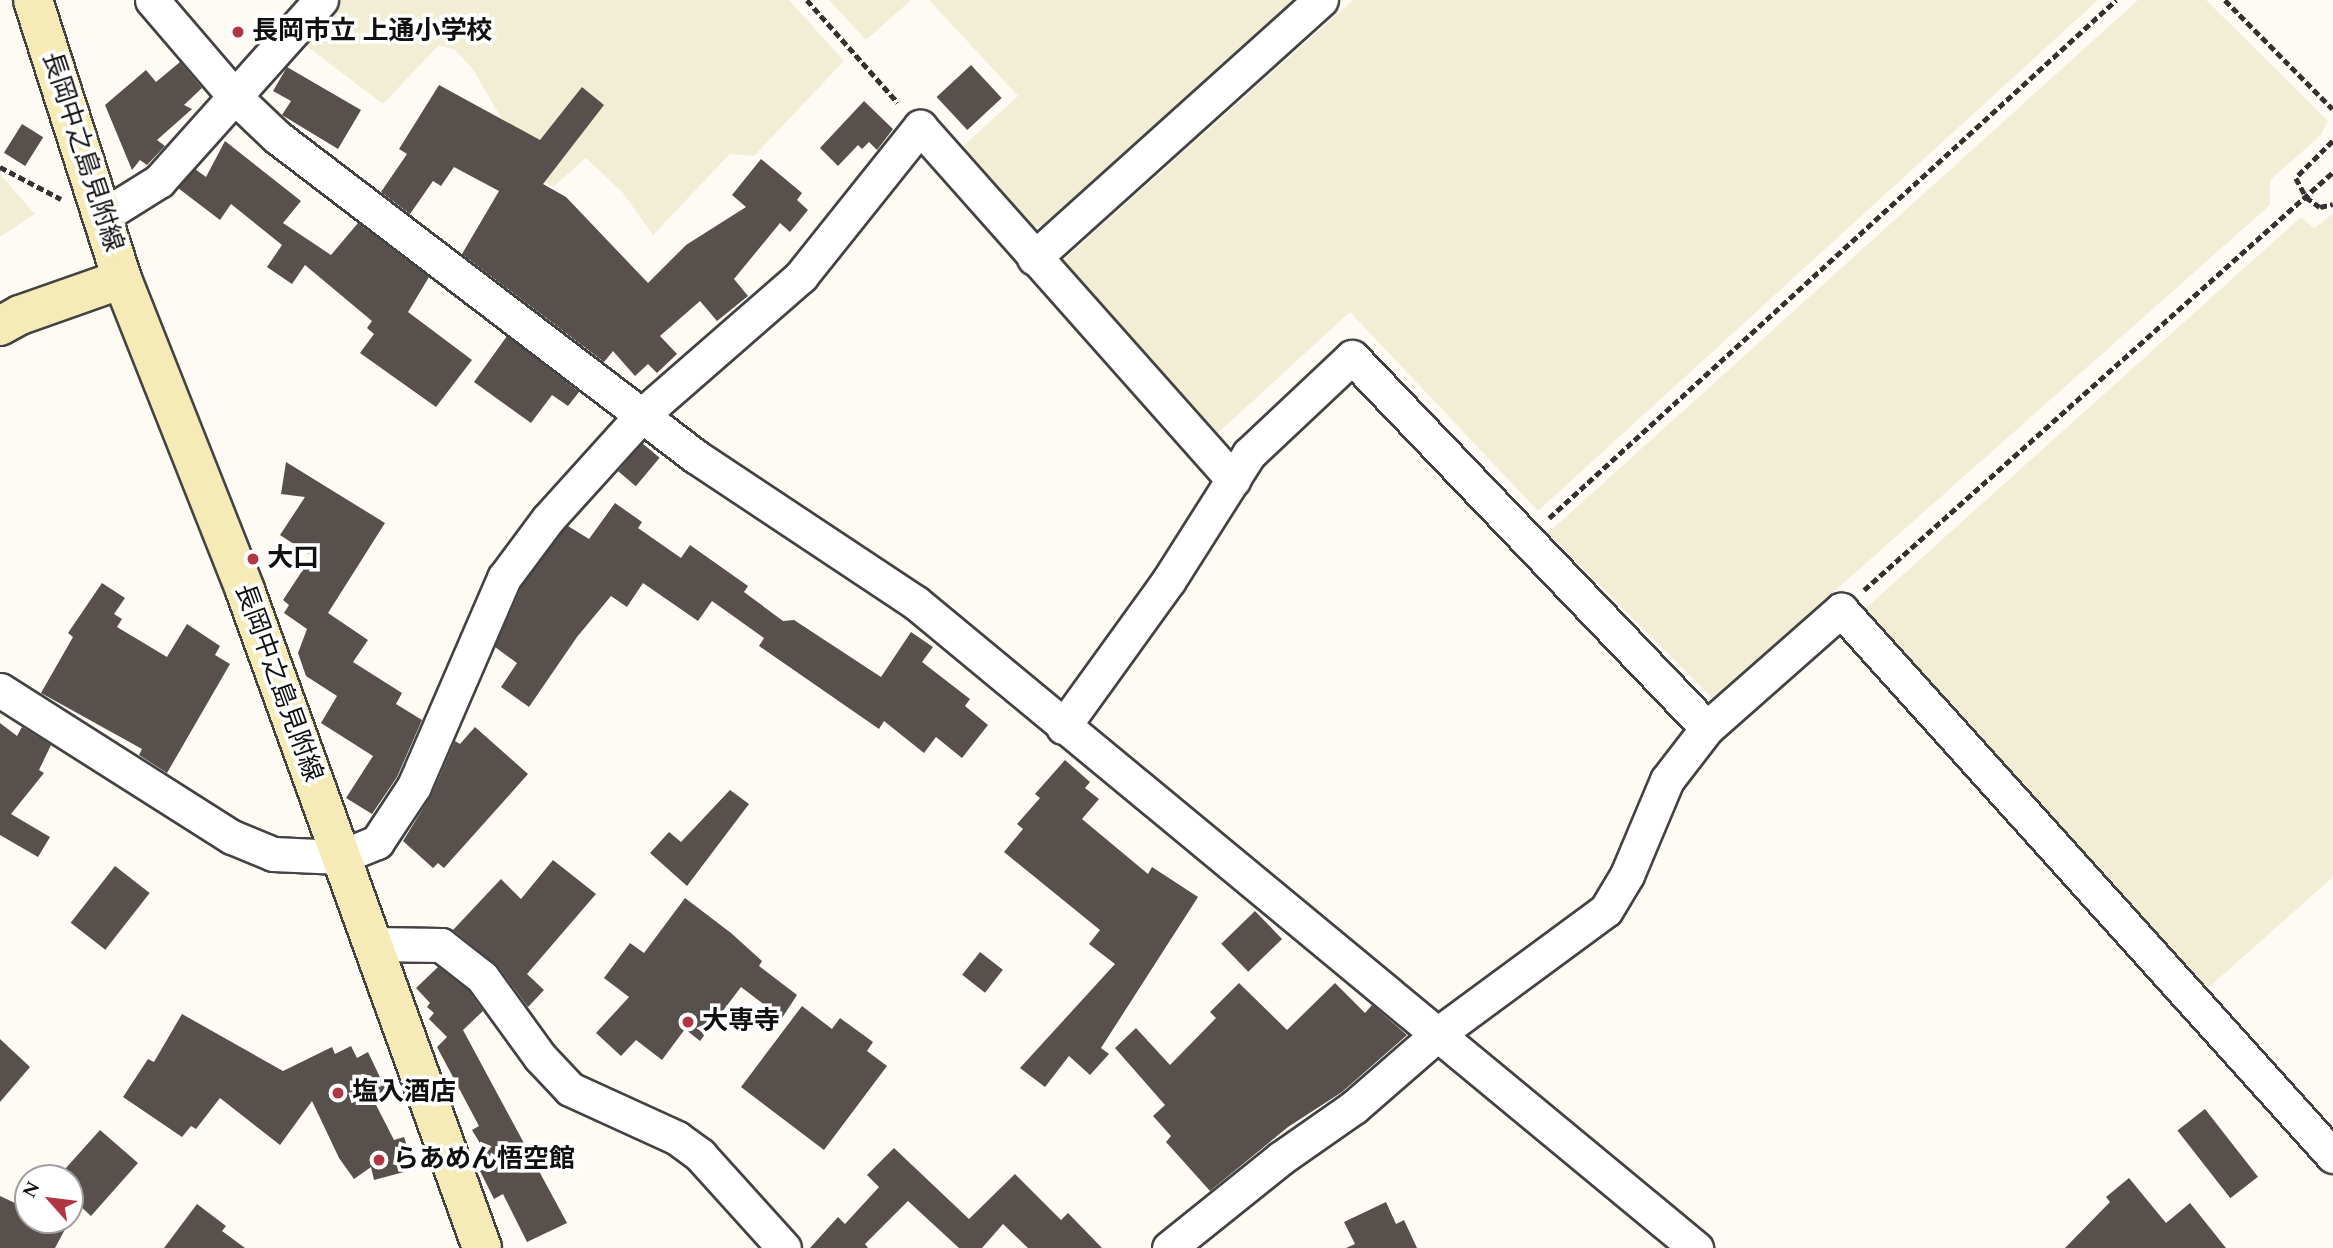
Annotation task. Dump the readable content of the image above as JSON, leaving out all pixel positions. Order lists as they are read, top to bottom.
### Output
{
  "streets": {
    "main road": ["長岡中之島見附線"]
  },
  "places": [
    "長岡市立 上通小学校",
    "大口",
    "大専寺",
    "塩入酒店",
    "らあめん悟空館"
  ],
  "north": "top left"
}
